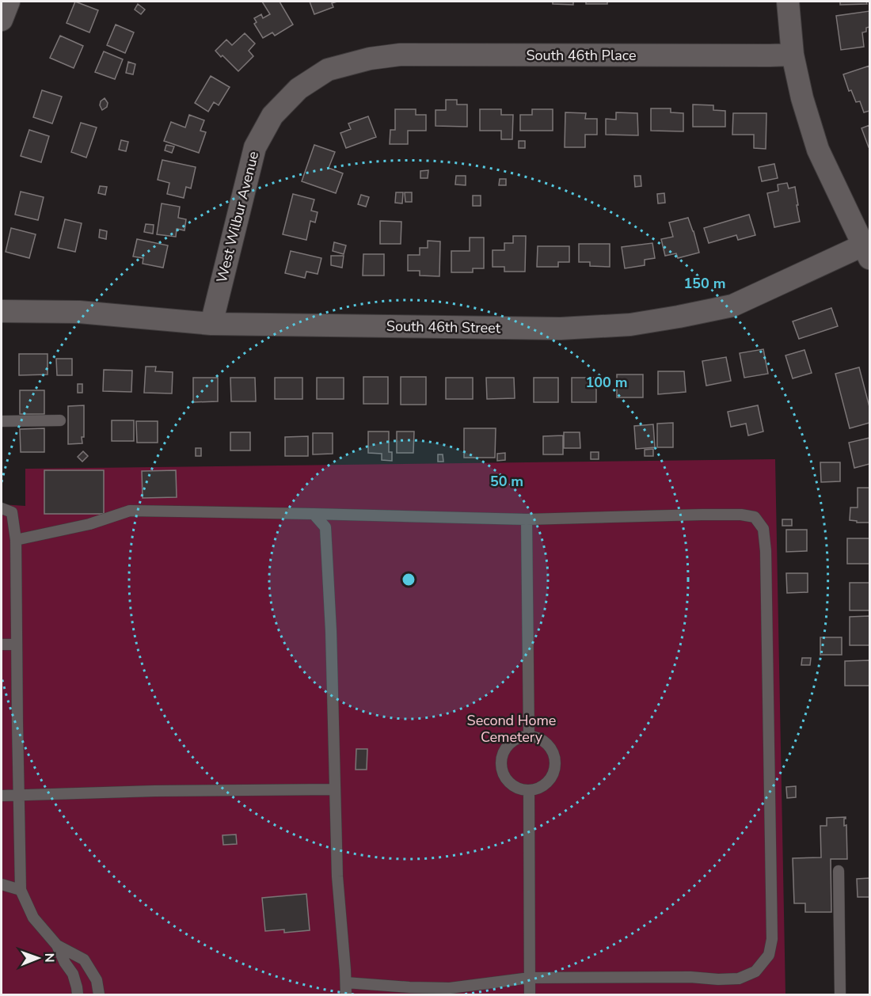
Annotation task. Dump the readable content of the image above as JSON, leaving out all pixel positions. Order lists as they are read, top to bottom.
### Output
{
  "streets": {
    "street": ["South 46th Place", "West Wilbur Avenue", "South 46th Street"]
  },
  "crossings": [
    ["South 46th Place", "West Wilbur Avenue"],
    ["West Wilbur Avenue", "South 46th Street"]
  ],
  "parks": ["Second Home Cemetery"],
  "north": "right",
  "rings": ["150 m", "100 m", "50 m"]
}
